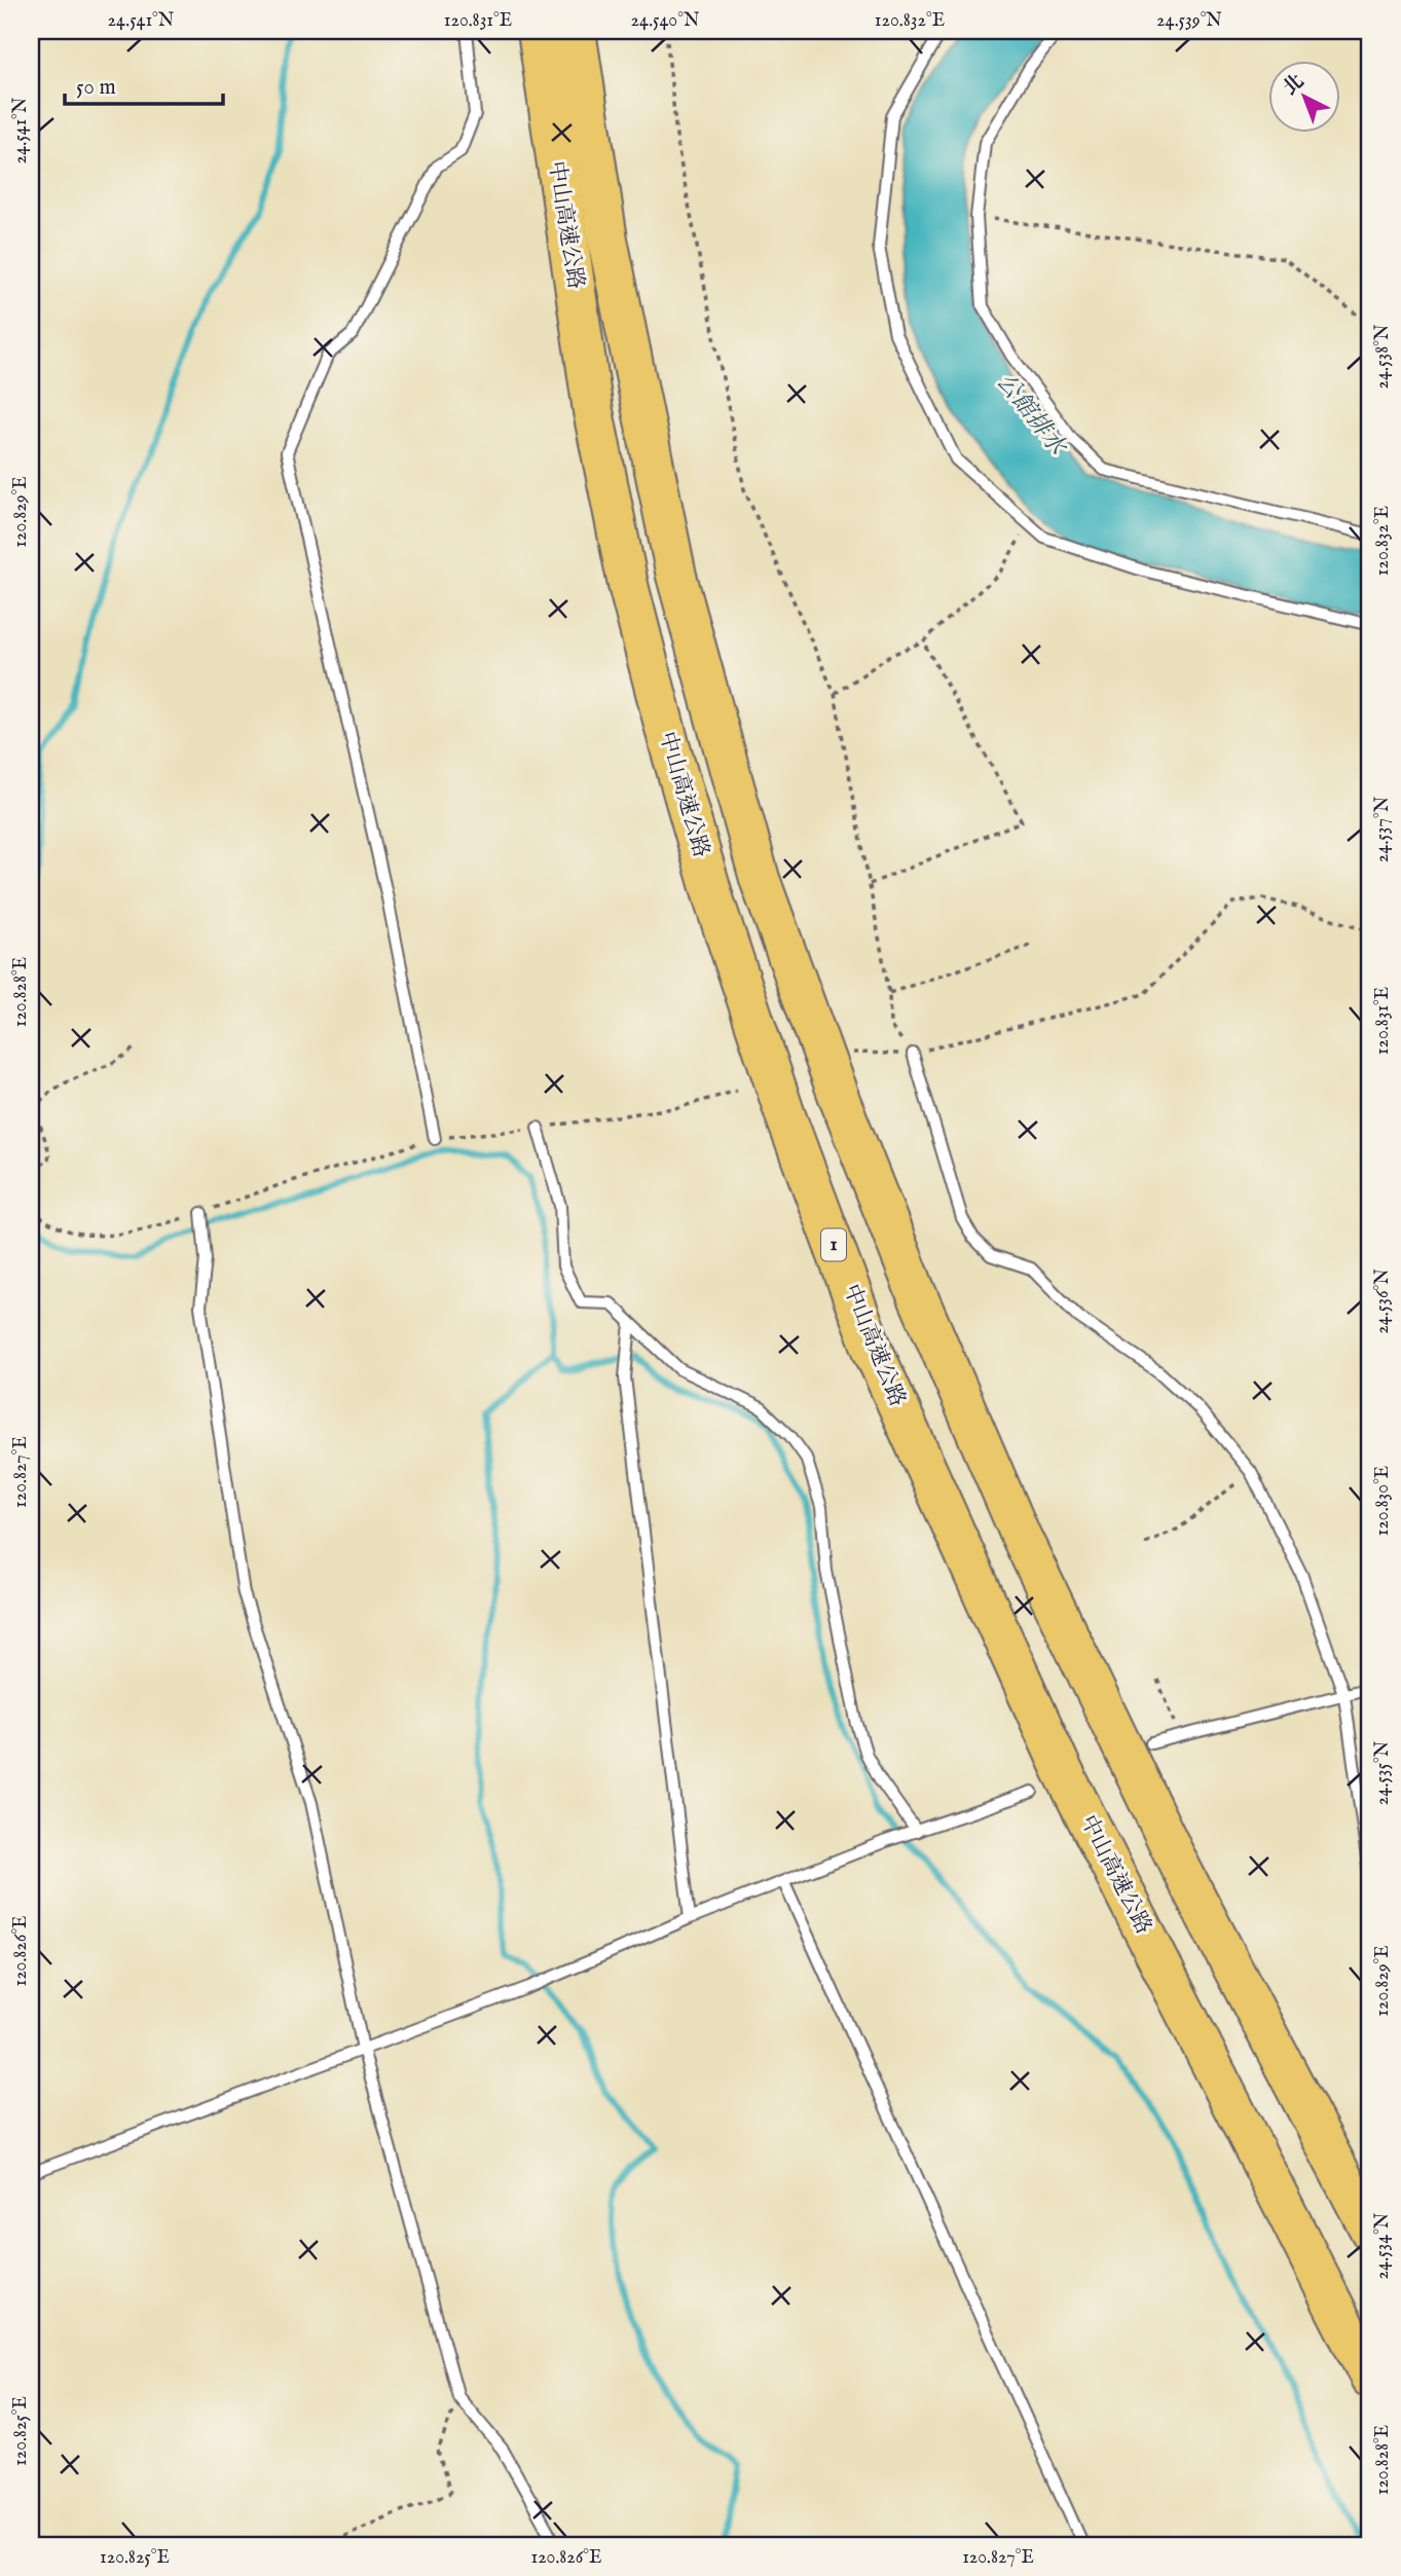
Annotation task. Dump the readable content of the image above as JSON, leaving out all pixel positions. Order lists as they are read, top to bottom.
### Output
{
  "streets": {
    "highway": ["中山高速公路", "1"]
  },
  "water": ["公館排水"],
  "scale_bar": "50 m",
  "north": "top left",
  "coordinates": [
    "24.541°N",
    "120.831°E",
    "24.540°N",
    "120.832°E",
    "24.539°N",
    "24.538°N",
    "120.829°E",
    "24.537°N",
    "120.828°E",
    "24.536°N",
    "120.827°E",
    "120.830°E",
    "24.535°N",
    "120.826°E",
    "24.534°N",
    "120.825°E"
  ]
}
